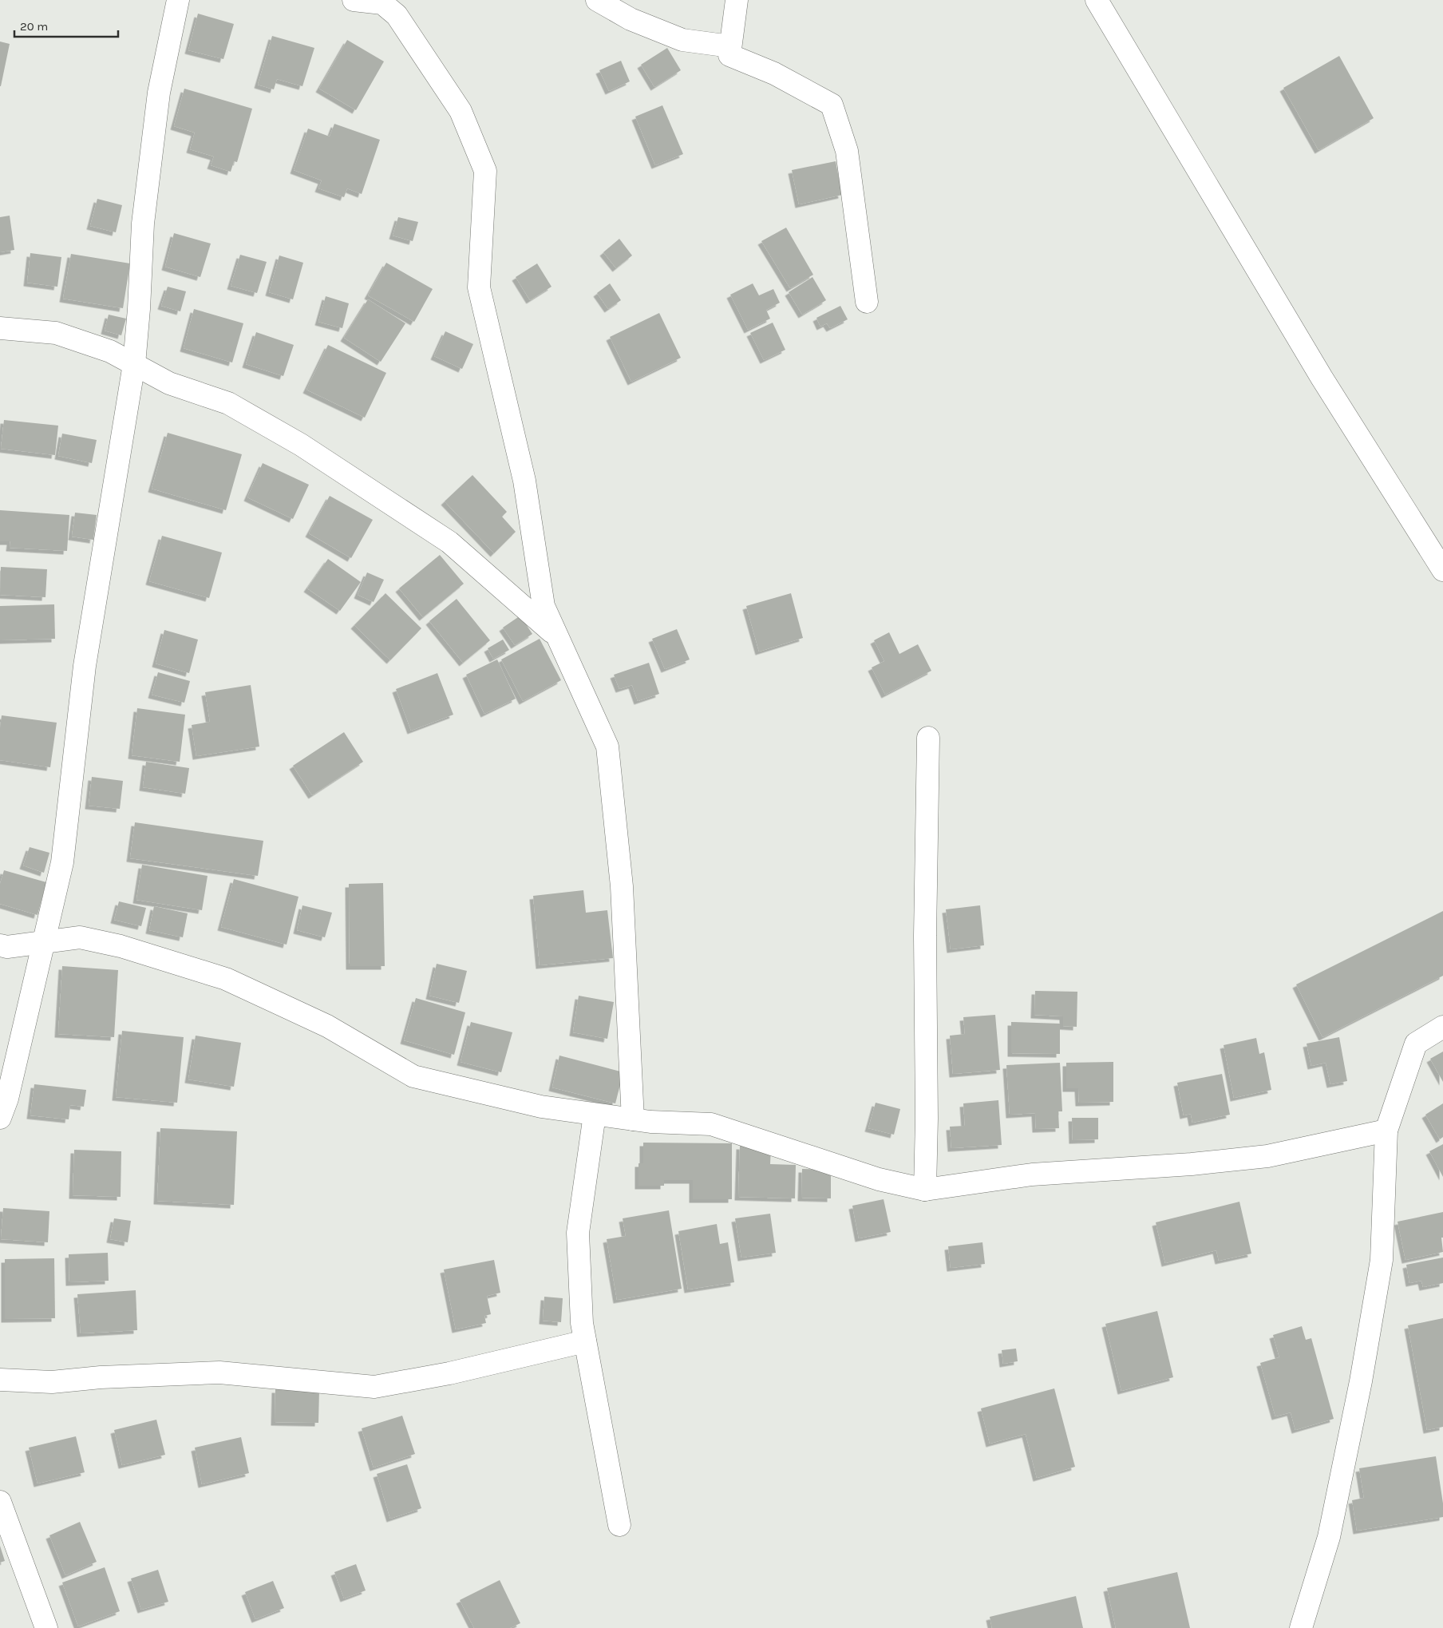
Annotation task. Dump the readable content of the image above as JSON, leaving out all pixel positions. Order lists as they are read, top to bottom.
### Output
{
  "scale_bar": "20 m"
}
